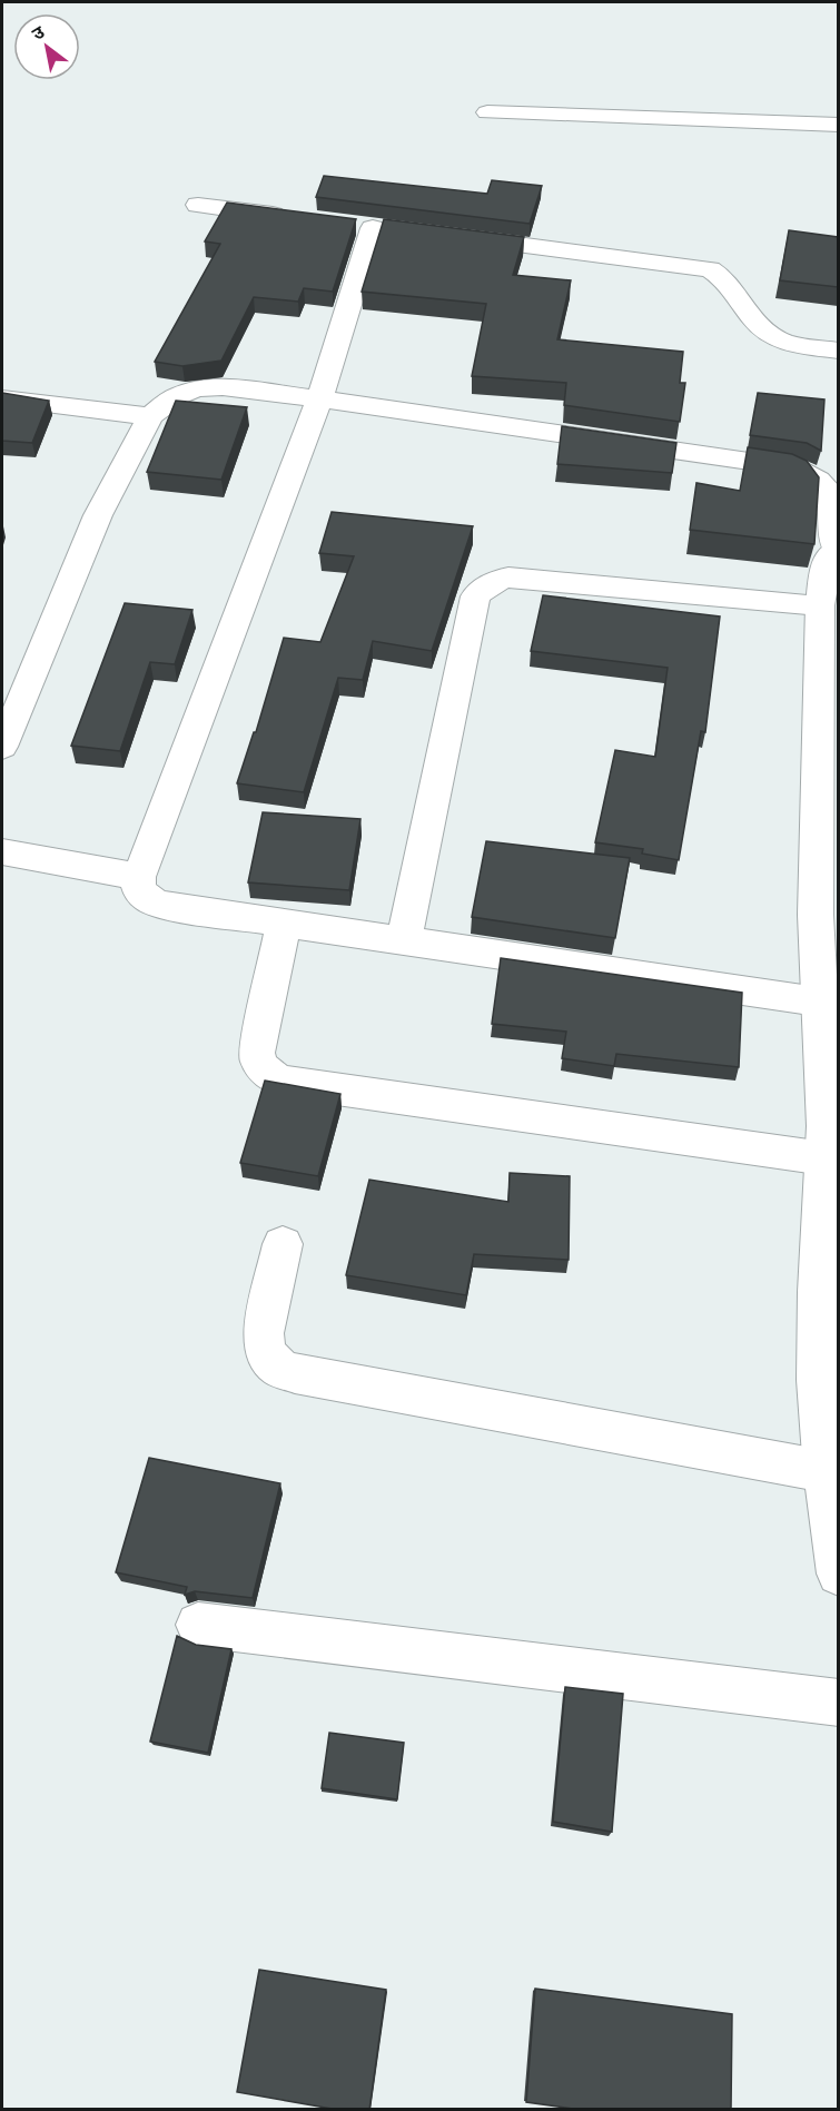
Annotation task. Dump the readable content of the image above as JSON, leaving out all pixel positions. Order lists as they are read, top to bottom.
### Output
{
  "north": "top left"
}
